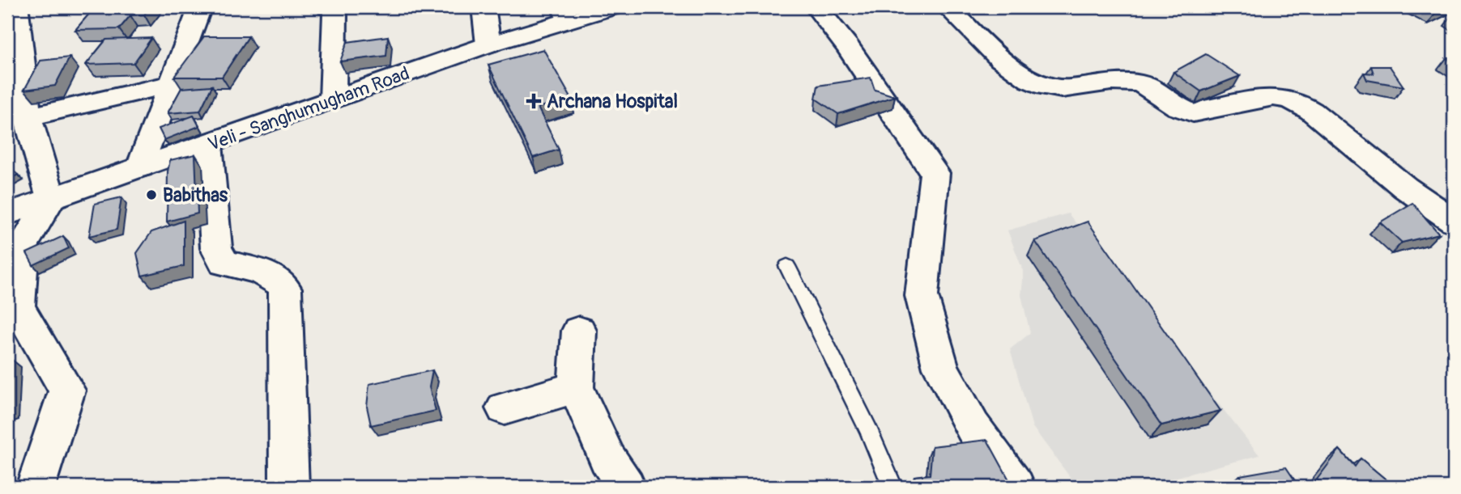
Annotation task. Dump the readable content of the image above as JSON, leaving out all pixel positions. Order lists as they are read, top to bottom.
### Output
{
  "streets": {
    "street": ["Veli - Sanghumugham Road"]
  },
  "places": {
    "health": ["Archana Hospital"],
    "other": ["Babithas"]
  }
}
